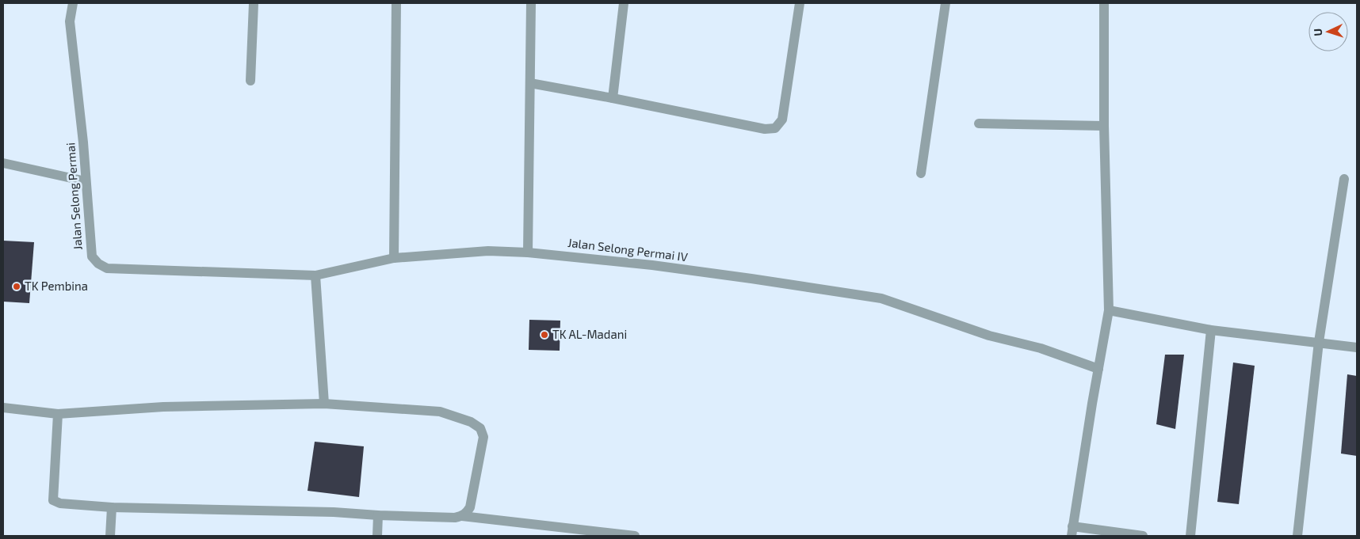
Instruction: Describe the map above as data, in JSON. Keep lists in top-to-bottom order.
{
  "streets": {
    "street": ["Jalan Selong Permai", "Jalan Selong Permai IV"]
  },
  "crossings": [
    ["Jalan Selong Permai", "Jalan Selong Permai IV"]
  ],
  "places": ["TK Pembina", "TK AL-Madani"],
  "north": "left"
}
